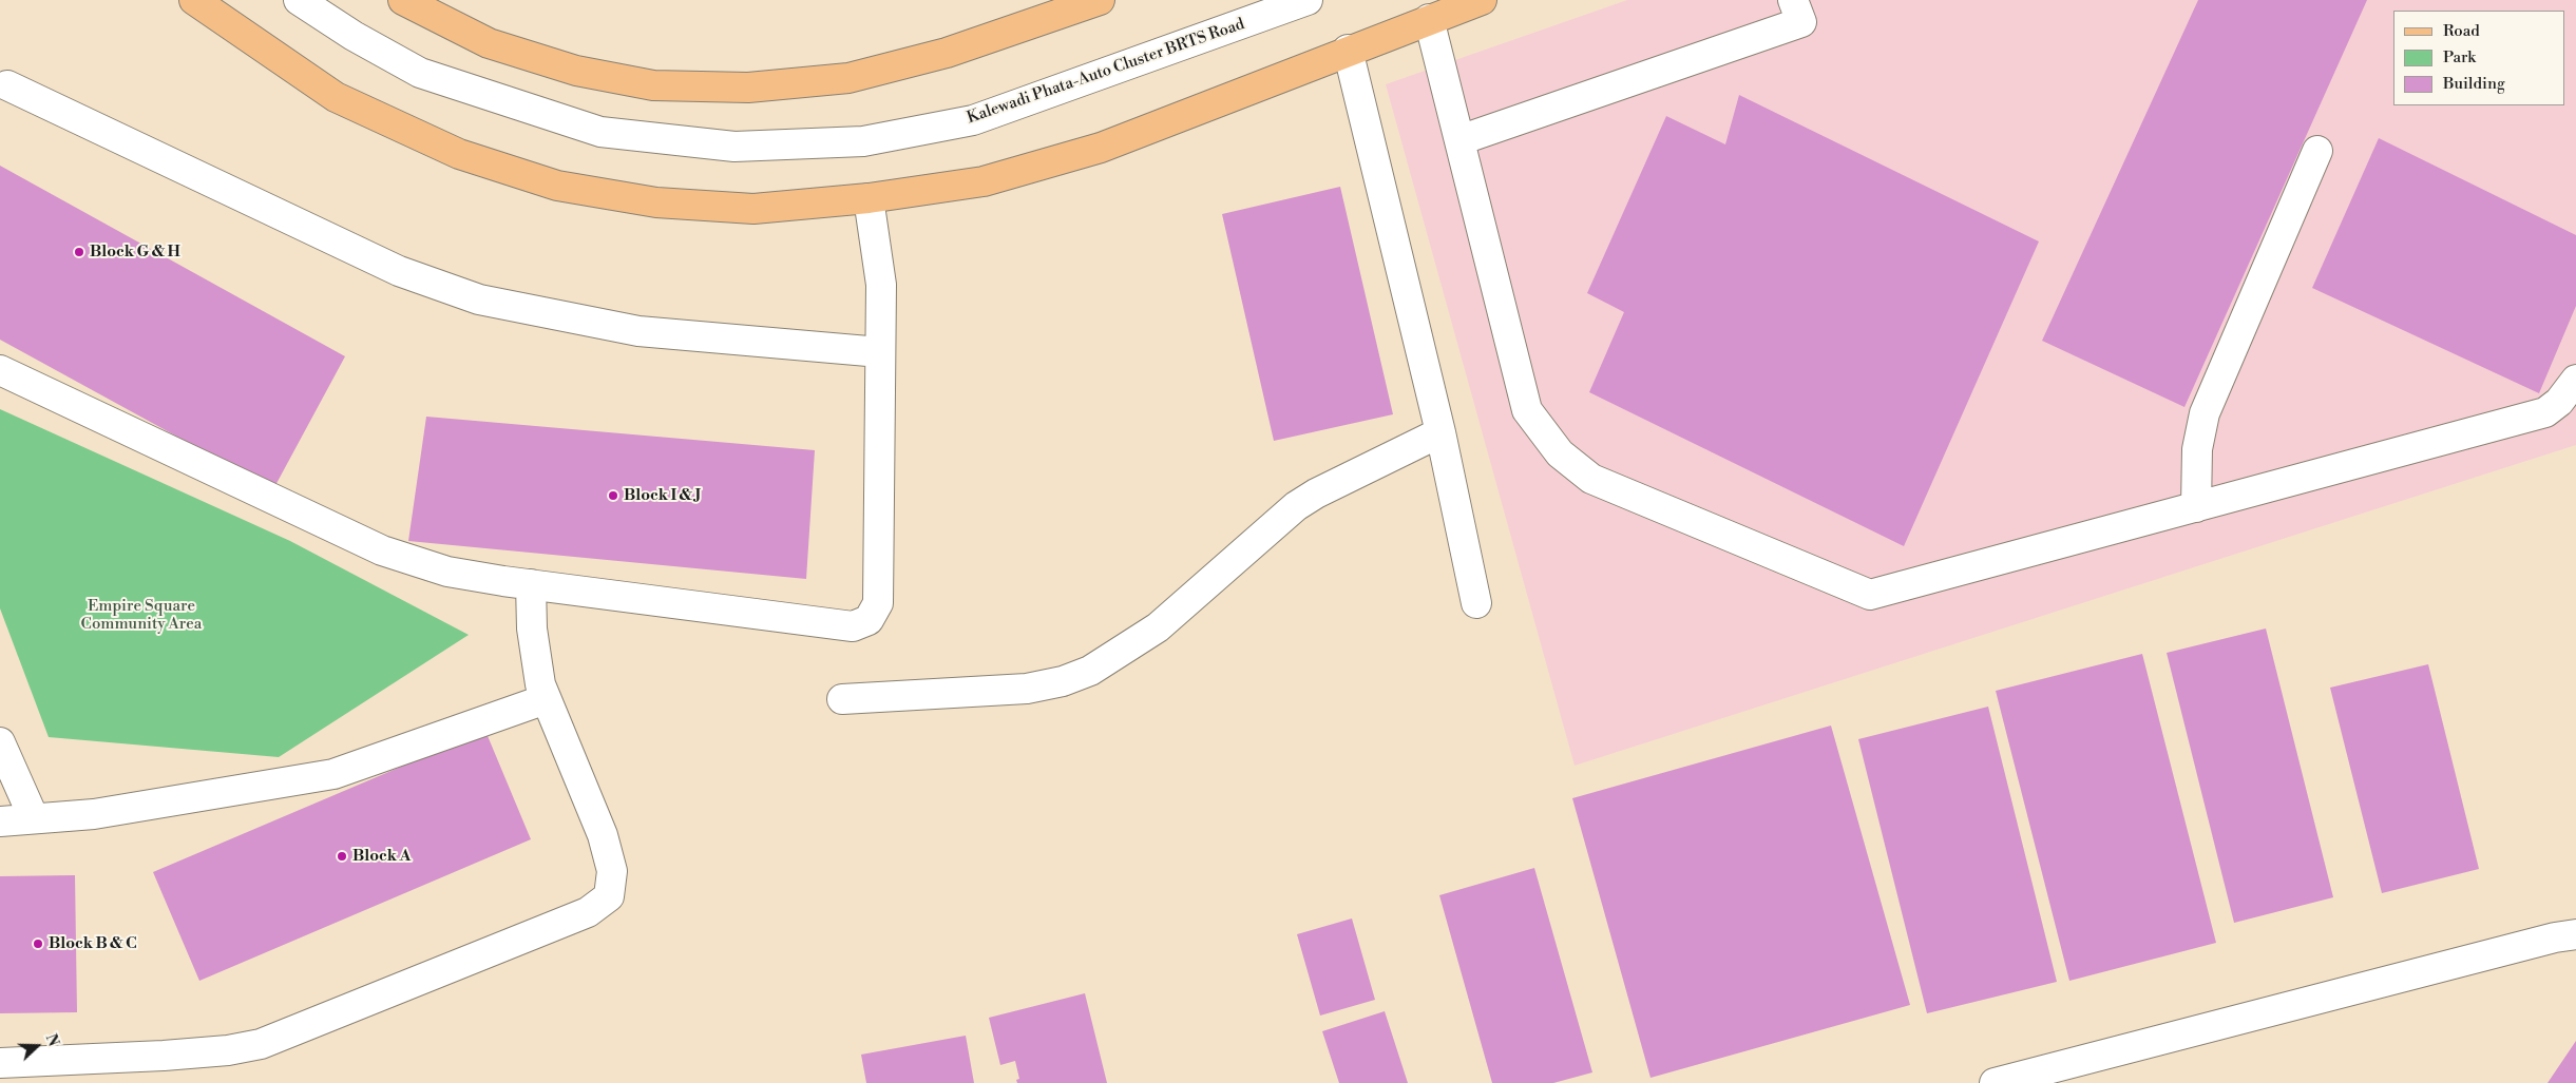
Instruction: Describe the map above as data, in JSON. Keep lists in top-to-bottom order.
{
  "streets": {
    "street": ["Kalewadi Phata-Auto Cluster BRTS Road"]
  },
  "parks": ["Empire Square Community Area"],
  "places": [
    "Block G & H",
    "Block I & J",
    "Block A",
    "Block B & C"
  ],
  "legend": ["Road", "Park", "Building"],
  "north": "right"
}
